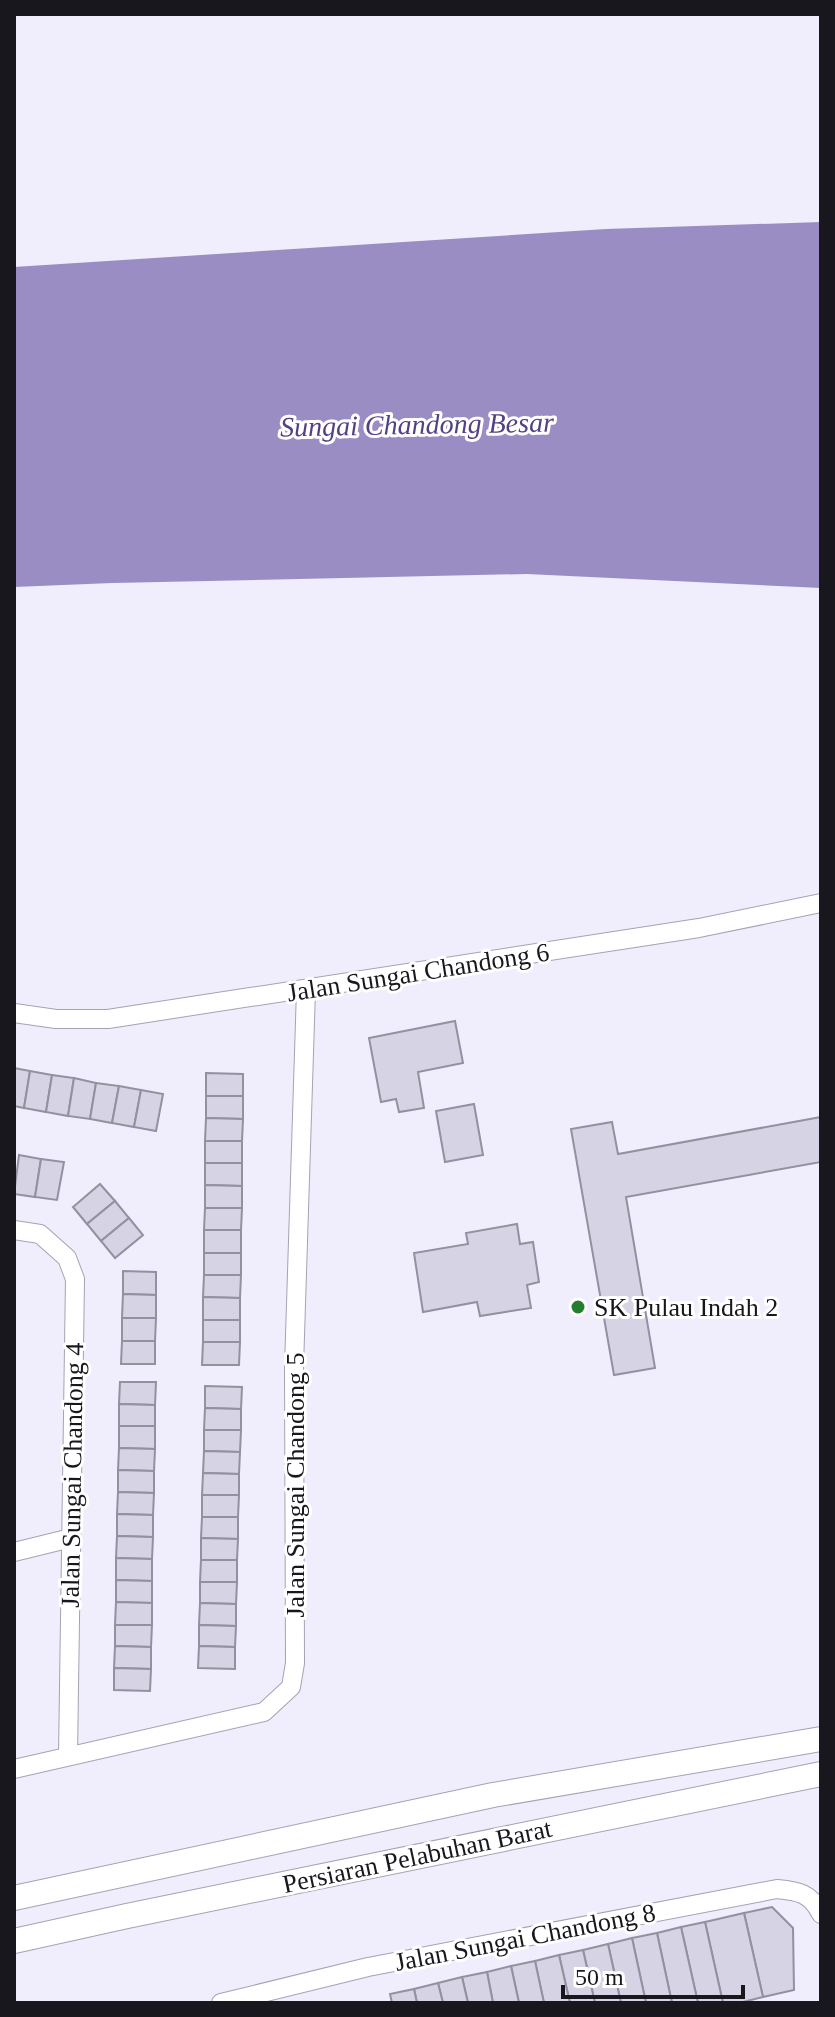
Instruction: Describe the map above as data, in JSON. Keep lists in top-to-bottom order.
{
  "streets": {
    "street": [
      "Jalan Sungai Chandong 6",
      "Jalan Sungai Chandong 4",
      "Jalan Sungai Chandong 5",
      "Persiaran Pelabuhan Barat",
      "Jalan Sungai Chandong 8"
    ]
  },
  "crossings": [
    ["Jalan Sungai Chandong 6", "Jalan Sungai Chandong 5"],
    ["Jalan Sungai Chandong 4", "Jalan Sungai Chandong 5"]
  ],
  "water": ["Sungai Chandong Besar"],
  "places": ["SK Pulau Indah 2"],
  "scale_bar": "50 m"
}
